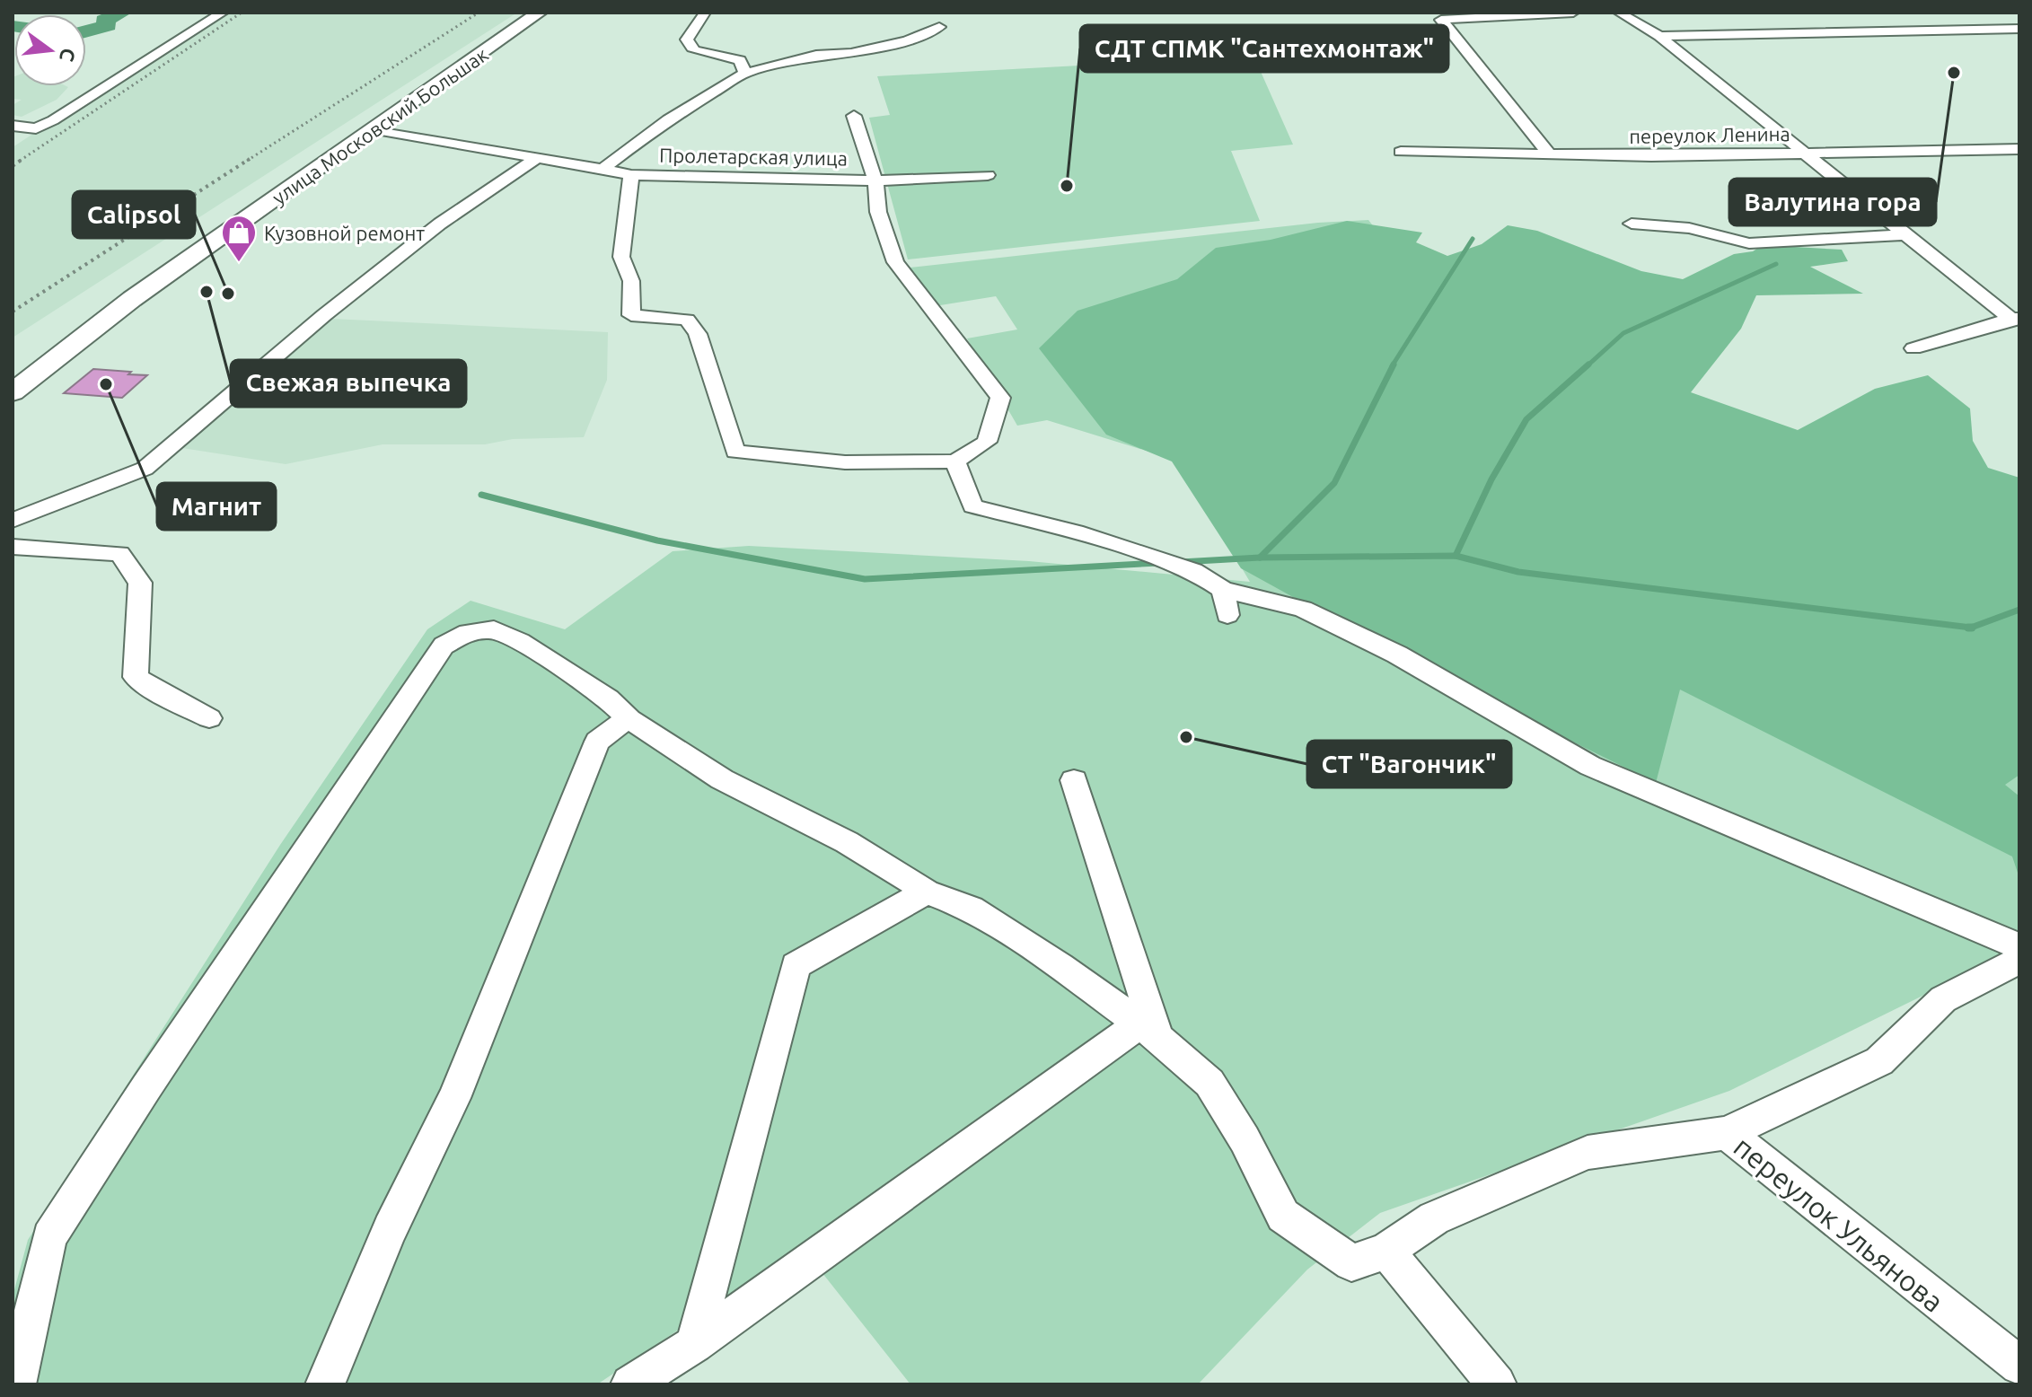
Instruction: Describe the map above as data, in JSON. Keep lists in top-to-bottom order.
{
  "streets": {
    "street": [
      "улица Московский Большак",
      "переулок Ленина",
      "Пролетарская улица",
      "переулок Ульянова"
    ]
  },
  "crossings": [
    ["улица Московский Большак", "Пролетарская улица"]
  ],
  "places": {
    "other": [
      "Валутина гора",
      "СДТ СПМК \"Сантехмонтаж\"",
      "Свежая выпечка",
      "Сalipsol",
      "Магнит",
      "СТ \"Вагончик\""
    ],
    "shop": ["Кузовной ремонт"]
  },
  "north": "right"
}
